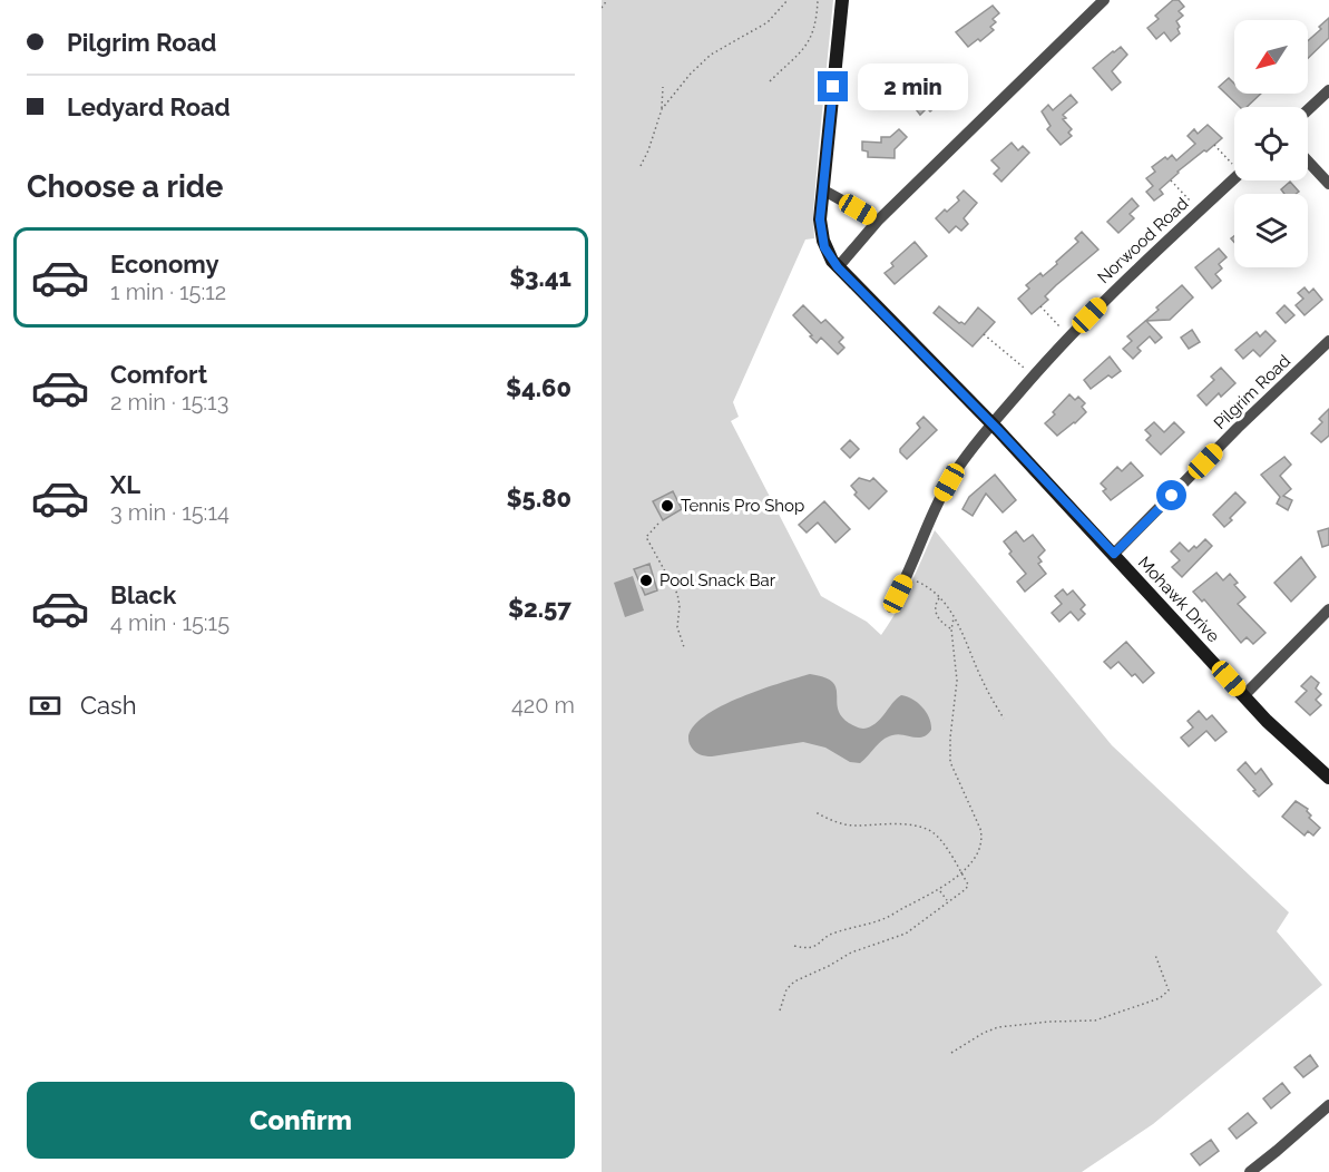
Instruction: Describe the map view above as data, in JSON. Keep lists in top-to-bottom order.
{
  "streets": {
    "street": ["Norwood Road", "Pilgrim Road", "Mohawk Drive"]
  },
  "crossings": [
    ["Norwood Road", "Mohawk Drive"],
    ["Pilgrim Road", "Mohawk Drive"]
  ],
  "places": ["Tennis Pro Shop", "Pool Snack Bar"],
  "north": "bottom left",
  "page": {
    "banner": ["Pilgrim Road", "Ledyard Road"],
    "bubble": "2 min",
    "heading": "Choose a ride",
    "list": [
      {
        "name": "Economy",
        "note": "1 min · 15:12",
        "value": "$3.41"
      },
      {
        "name": "Comfort",
        "note": "2 min · 15:13",
        "value": "$4.60"
      },
      {
        "name": "XL",
        "note": "3 min · 15:14",
        "value": "$5.80"
      },
      {
        "name": "Black",
        "note": "4 min · 15:15",
        "value": "$2.57"
      }
    ],
    "pay": ["Cash", "420 m"],
    "buttons": "Confirm"
  }
}
